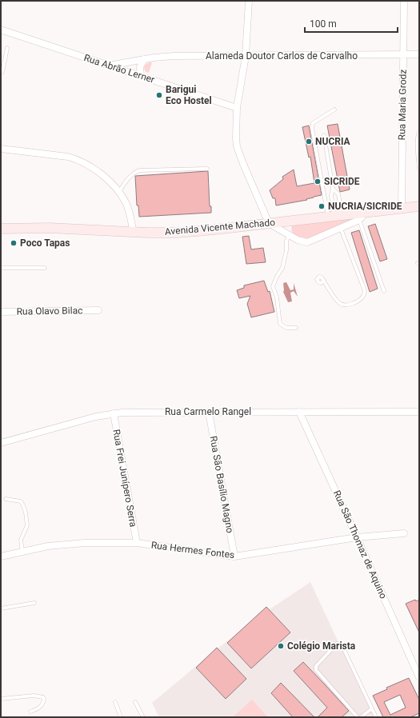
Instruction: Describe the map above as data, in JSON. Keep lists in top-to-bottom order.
{
  "streets": {
    "street": [
      "Alameda Doutor Carlos de Carvalho",
      "Rua Abrão Lerner",
      "Rua Maria Grodz",
      "Avenida Vicente Machado",
      "Rua Olavo Bilac",
      "Rua Carmelo Rangel",
      "Rua Frei Junípero Serra",
      "Rua São Basílio Magno",
      "Rua São Thomaz de Aquino",
      "Rua Hermes Fontes"
    ]
  },
  "crossings": [
    ["Alameda Doutor Carlos de Carvalho", "Rua Abrão Lerner"],
    ["Alameda Doutor Carlos de Carvalho", "Rua Maria Grodz"],
    ["Rua Maria Grodz", "Avenida Vicente Machado"],
    ["Rua Carmelo Rangel", "Rua Frei Junípero Serra"],
    ["Rua Carmelo Rangel", "Rua São Basílio Magno"],
    ["Rua Carmelo Rangel", "Rua São Thomaz de Aquino"],
    ["Rua Frei Junípero Serra", "Rua Hermes Fontes"],
    ["Rua São Basílio Magno", "Rua Hermes Fontes"],
    ["Rua São Thomaz de Aquino", "Rua Hermes Fontes"]
  ],
  "places": [
    "Barigui Eco Hostel",
    "NUCRIA",
    "SICRIDE",
    "NUCRIA/SICRIDE",
    "Poco Tapas",
    "Colégio Marista"
  ],
  "scale_bar": "100 m"
}
